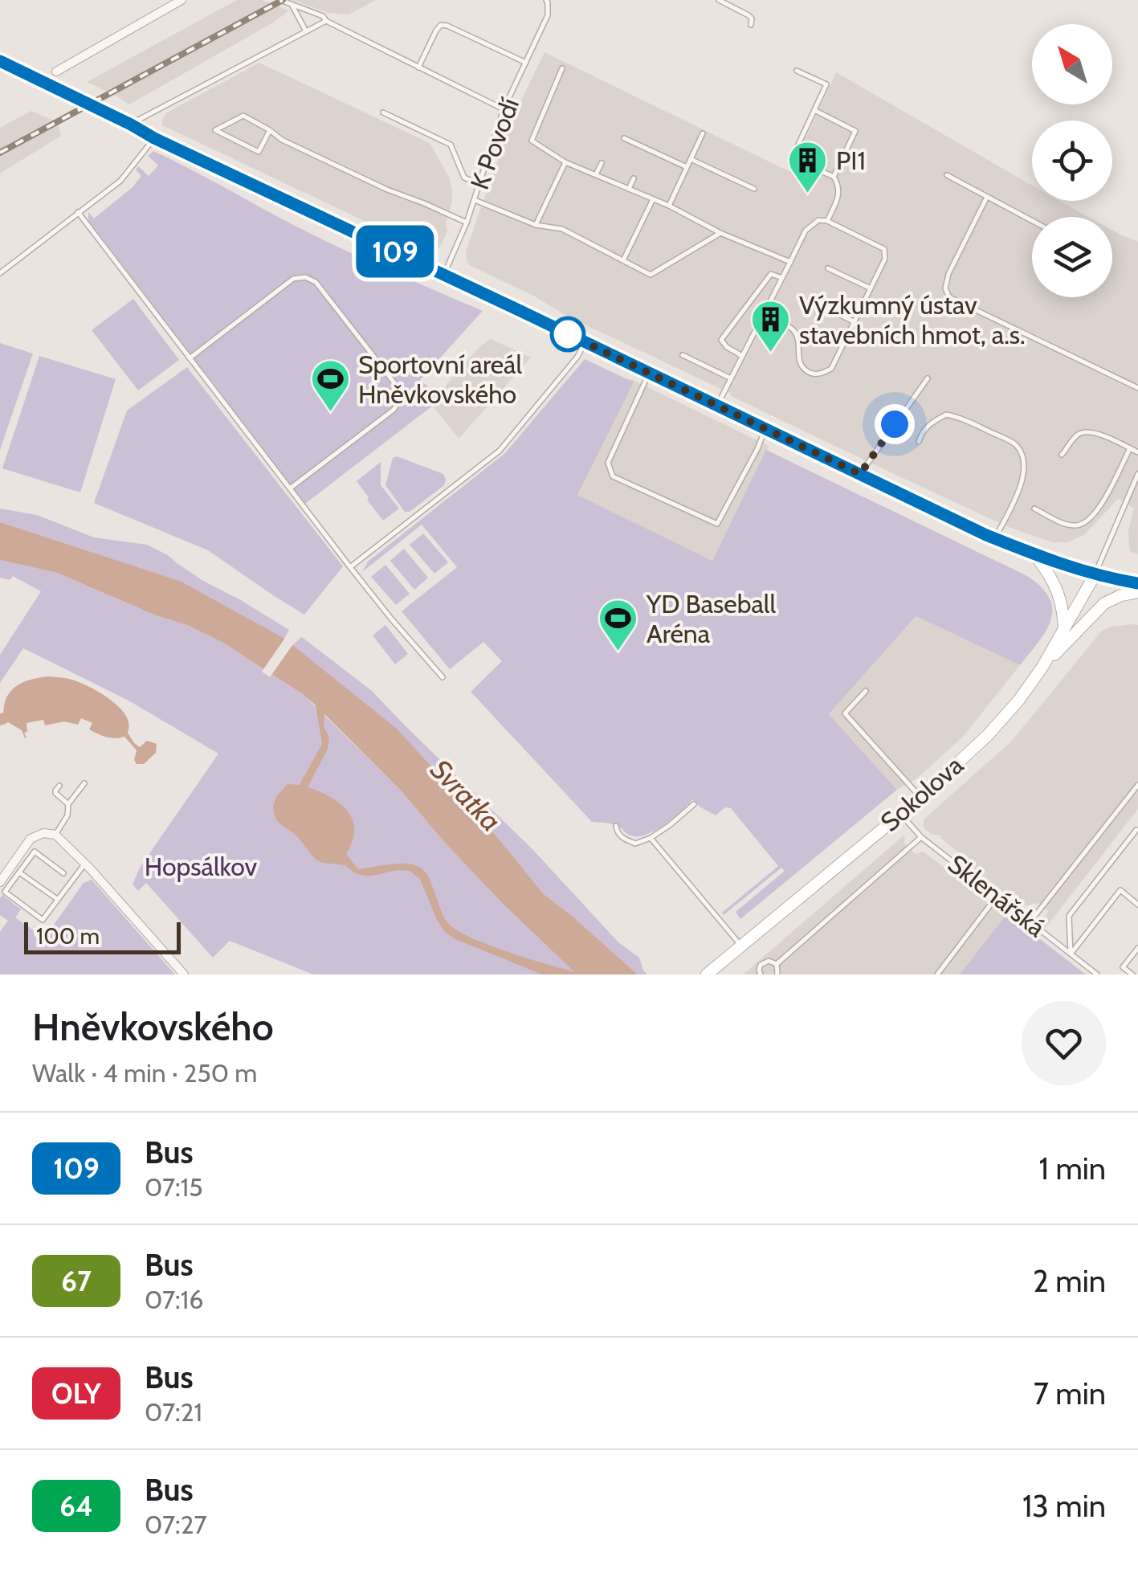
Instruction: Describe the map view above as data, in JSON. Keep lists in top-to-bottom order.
{
  "streets": {
    "street": ["Sokolova"],
    "lane": ["K Povodí", "Sklenářská"]
  },
  "crossings": [
    ["Sokolova", "Sklenářská"]
  ],
  "water": ["Svratka"],
  "parks": ["Hopsálkov"],
  "places": {
    "building": ["PI1", "Výzkumný ústav stavebních hmot, a.s."],
    "sports": ["Sportovní areál Hněvkovského", "YD Baseball Aréna"]
  },
  "lines": ["bus line 109"],
  "scale_bar": "100 m",
  "north": "top left",
  "page": {
    "on_map": "109",
    "scale": "100 m",
    "heading": ["Hněvkovského", "Walk · 4 min · 250 m"],
    "list": [
      {
        "mark": "109",
        "name": "Bus",
        "note": "07:15",
        "value": "1 min"
      },
      {
        "mark": "67",
        "name": "Bus",
        "note": "07:16",
        "value": "2 min"
      },
      {
        "mark": "OLY",
        "name": "Bus",
        "note": "07:21",
        "value": "7 min"
      },
      {
        "mark": "64",
        "name": "Bus",
        "note": "07:27",
        "value": "13 min"
      }
    ]
  }
}
